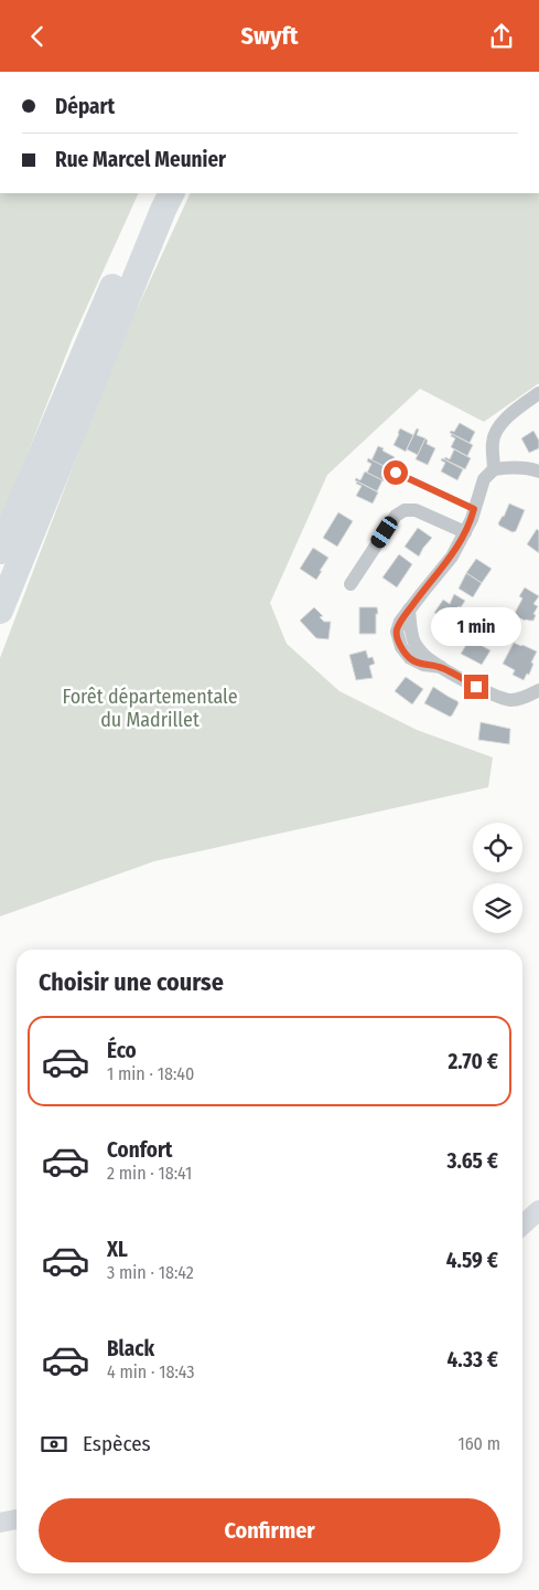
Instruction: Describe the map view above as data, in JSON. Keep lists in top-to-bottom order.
{
  "parks": ["Forêt départementale du Madrillet"],
  "page": {
    "header": "Swyft",
    "banner": ["Départ", "Rue Marcel Meunier"],
    "bubble": "1 min",
    "heading": "Choisir une course",
    "list": [
      {
        "name": "Éco",
        "note": "1 min · 18:40",
        "value": "2.70 €"
      },
      {
        "name": "Confort",
        "note": "2 min · 18:41",
        "value": "3.65 €"
      },
      {
        "name": "XL",
        "note": "3 min · 18:42",
        "value": "4.59 €"
      },
      {
        "name": "Black",
        "note": "4 min · 18:43",
        "value": "4.33 €"
      }
    ],
    "pay": ["Espèces", "160 m"],
    "buttons": "Confirmer"
  }
}
